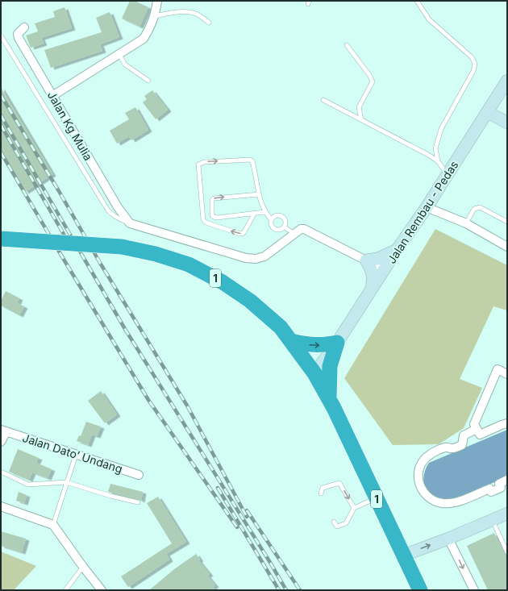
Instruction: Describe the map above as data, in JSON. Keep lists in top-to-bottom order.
{
  "streets": {
    "highway": ["1"],
    "main road": ["Jalan Rembau - Pedas"],
    "street": ["Jalan Kg Mulia", "Jalan Dato’ Undang"]
  },
  "crossings": [
    ["Jalan Rembau - Pedas", "1"]
  ]
}
